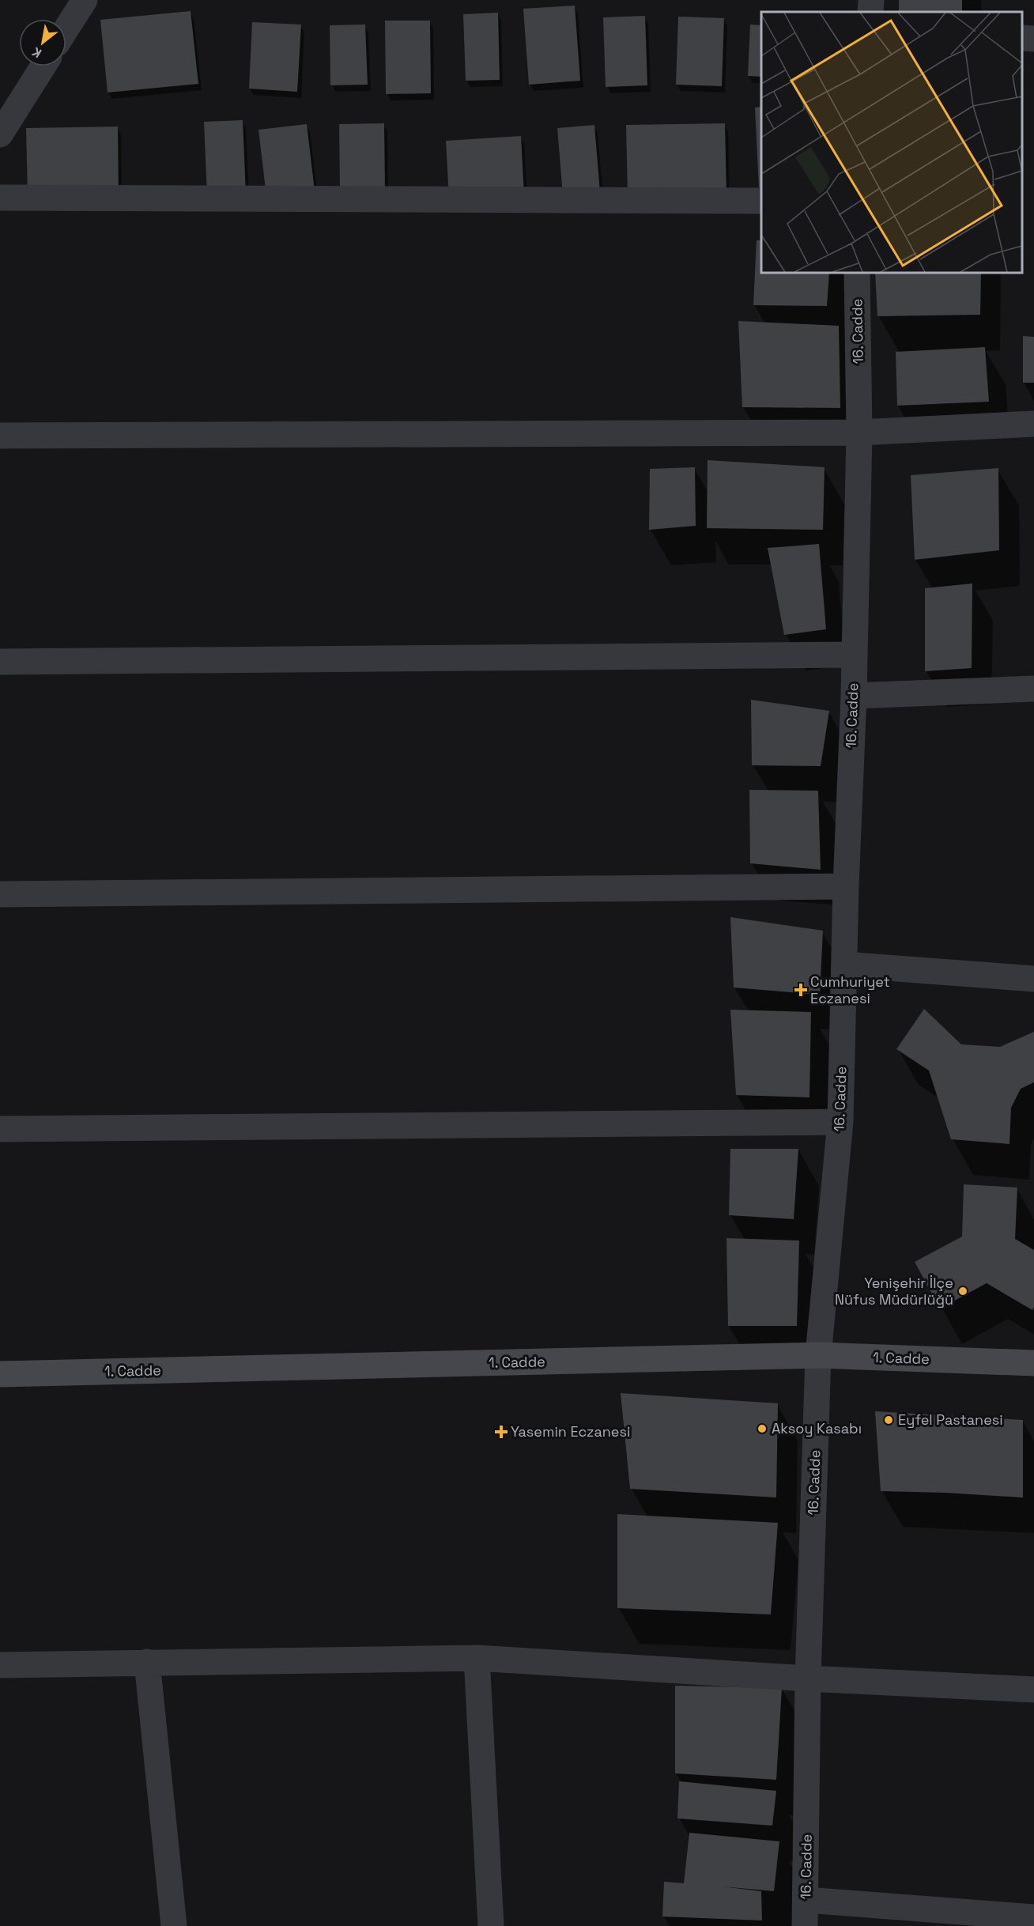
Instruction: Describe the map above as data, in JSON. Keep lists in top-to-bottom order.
{
  "streets": {
    "street": ["16. Cadde", "1. Cadde"]
  },
  "crossings": [
    ["16. Cadde", "1. Cadde"]
  ],
  "places": {
    "health": ["Cumhuriyet Eczanesi", "Yasemin Eczanesi"],
    "other": ["Yenişehir İlçe Nüfus Müdürlüğü", "Eyfel Pastanesi", "Aksoy Kasabı"]
  },
  "north": "bottom left"
}
